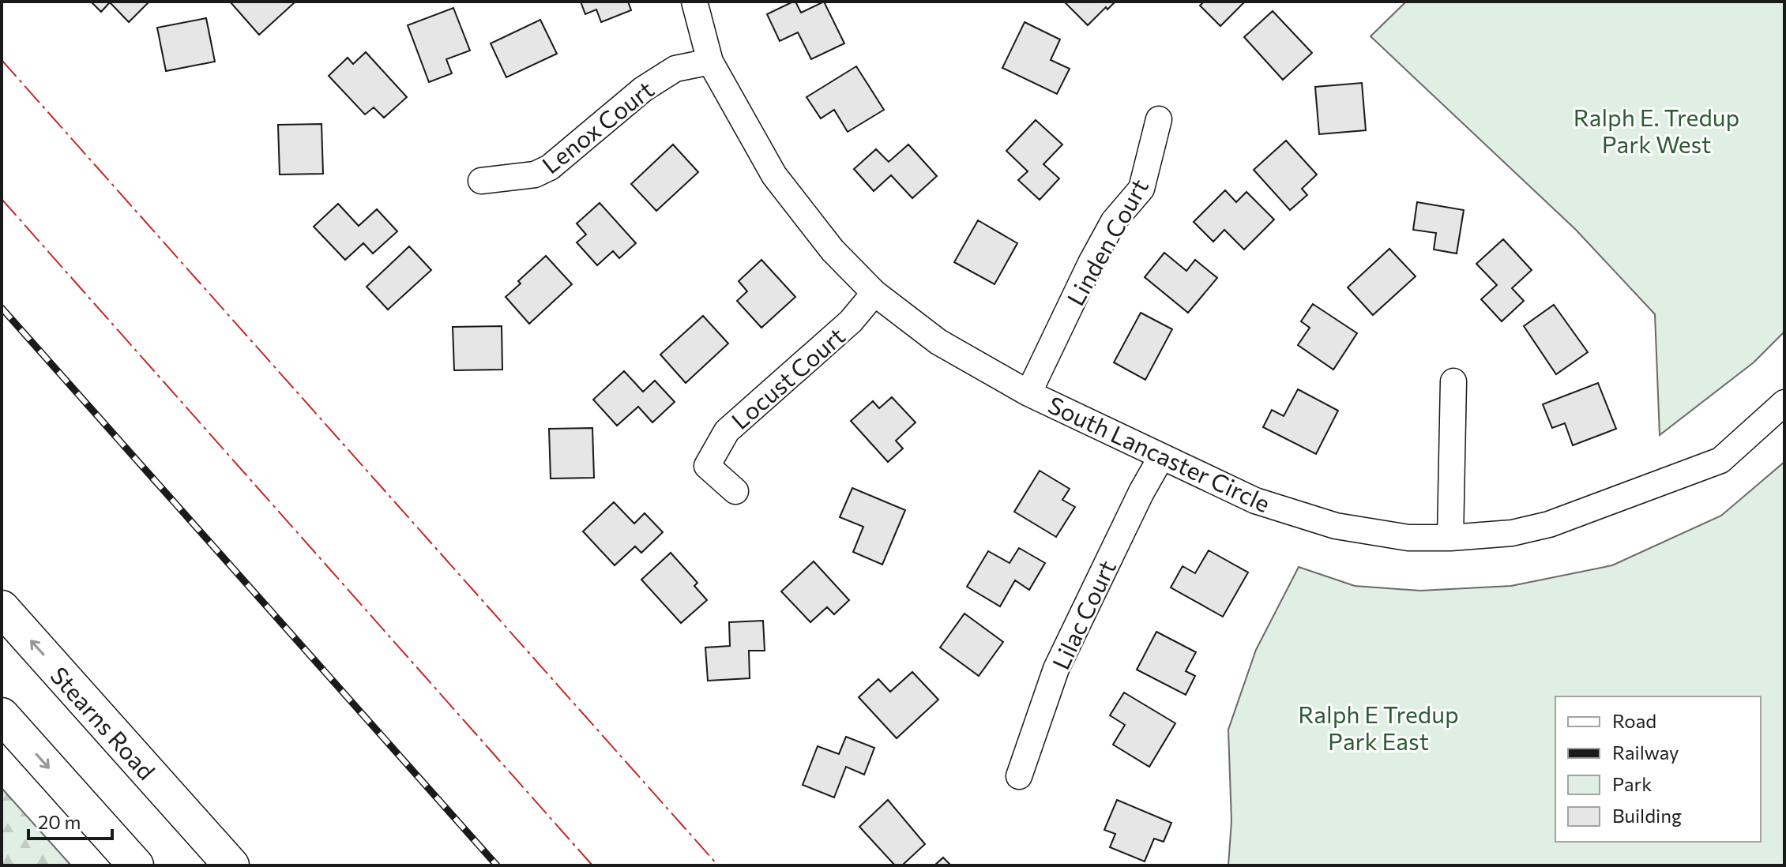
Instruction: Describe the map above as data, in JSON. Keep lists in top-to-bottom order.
{
  "streets": {
    "main road": ["Stearns Road"],
    "street": [
      "Lenox Court",
      "Linden Court",
      "Locust Court",
      "South Lancaster Circle",
      "Lilac Court"
    ]
  },
  "crossings": [
    ["Lenox Court", "South Lancaster Circle"],
    ["Linden Court", "South Lancaster Circle"],
    ["Locust Court", "South Lancaster Circle"],
    ["South Lancaster Circle", "Lilac Court"]
  ],
  "parks": ["Ralph E. Tredup Park West", "Ralph E Tredup Park East"],
  "legend": [
    "Road",
    "Railway",
    "Park",
    "Building"
  ],
  "scale_bar": "20 m"
}
